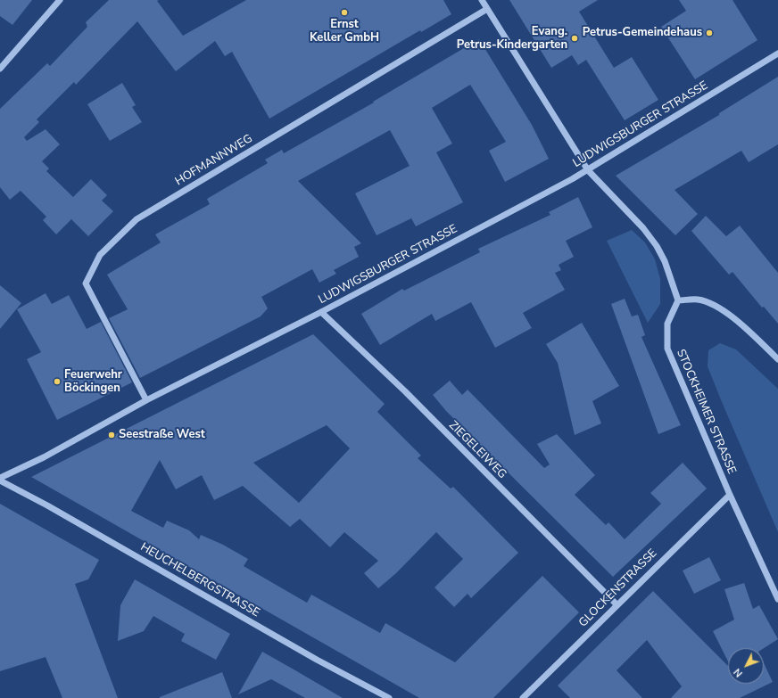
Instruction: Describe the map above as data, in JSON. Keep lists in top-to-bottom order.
{
  "streets": {
    "street": [
      "LUDWIGSBURGER STRASSE",
      "HOFMANNWEG",
      "STOCKHEIMER STRASSE",
      "ZIEGELEIWEG",
      "HEUCHELBERGSTRASSE",
      "GLOCKENSTRASSE"
    ]
  },
  "crossings": [
    ["LUDWIGSBURGER STRASSE", "HOFMANNWEG"],
    ["LUDWIGSBURGER STRASSE", "ZIEGELEIWEG"],
    ["STOCKHEIMER STRASSE", "GLOCKENSTRASSE"],
    ["ZIEGELEIWEG", "GLOCKENSTRASSE"]
  ],
  "places": [
    "Ernst Keller GmbH",
    "Petrus-Gemeindehaus",
    "Evang. Petrus-Kindergarten",
    "Feuerwehr Böckingen",
    "Seestraße West"
  ],
  "north": "bottom left"
}
